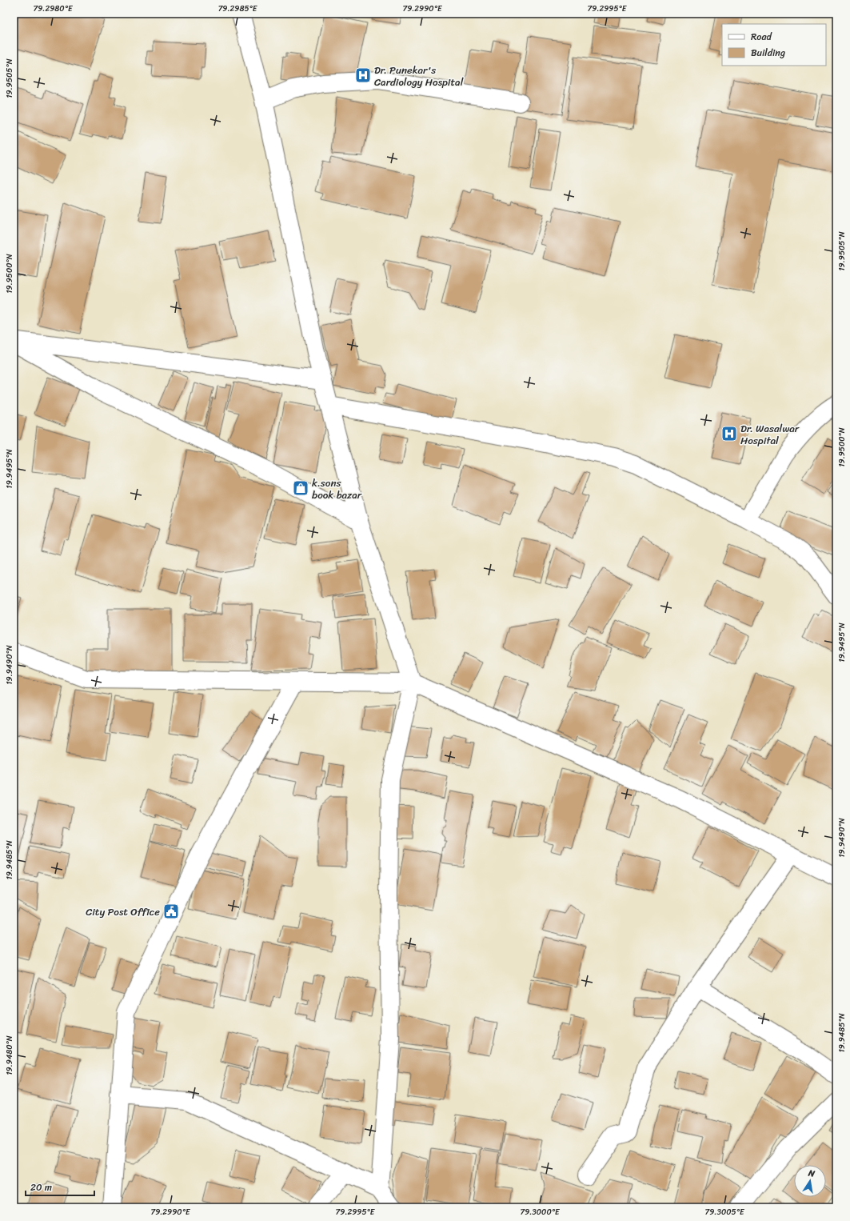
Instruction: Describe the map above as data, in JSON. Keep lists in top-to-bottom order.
{
  "places": {
    "hospital": ["Dr. Punekar's Cardiology Hospital", "Dr. Wasalwar Hospital"],
    "shop": ["k.sons book bazar"],
    "public building": ["City Post Office"]
  },
  "legend": ["Road", "Building"],
  "scale_bar": "20 m",
  "north": "top",
  "coordinates": [
    "79.2980°E",
    "79.2985°E",
    "79.2990°E",
    "79.2995°E",
    "19.9505°N",
    "19.9500°N",
    "19.9495°N",
    "19.9490°N",
    "19.9485°N",
    "19.9480°N",
    "79.3000°E",
    "79.3005°E"
  ]
}
